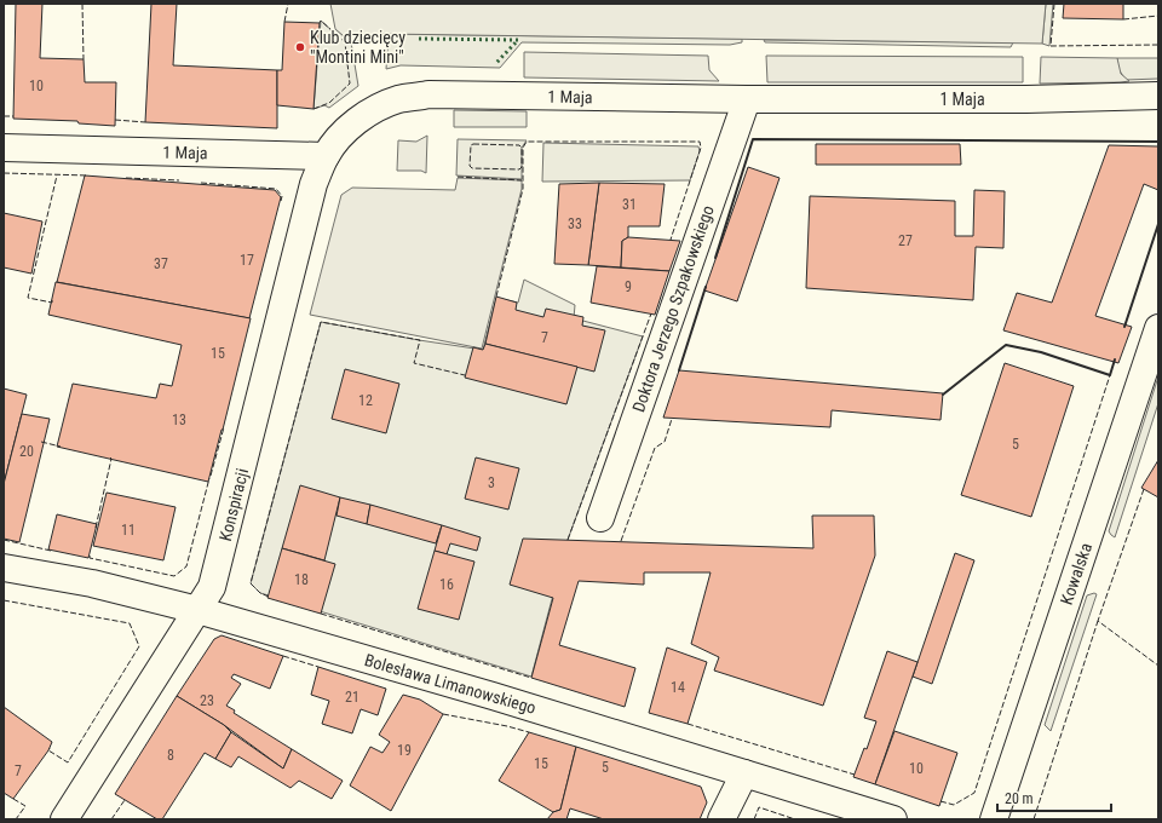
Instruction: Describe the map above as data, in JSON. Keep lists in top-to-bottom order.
{
  "streets": {
    "street": [
      "1 Maja",
      "Doktora Jerzego Szpakowskiego",
      "Konspiracji",
      "Kowalska",
      "Bolesława Limanowskiego"
    ]
  },
  "crossings": [
    ["1 Maja", "Doktora Jerzego Szpakowskiego"],
    ["1 Maja", "Konspiracji"],
    ["Konspiracji", "Bolesława Limanowskiego"]
  ],
  "places": ["Klub dziecięcy \"Montini Mini\""],
  "house_numbers": [
    "10",
    "31",
    "33",
    "27",
    "17",
    "37",
    "9",
    "7",
    "15",
    "12",
    "13",
    "5",
    "20",
    "3",
    "11",
    "18",
    "16",
    "14",
    "21",
    "23",
    "19",
    "8",
    "15",
    "5",
    "10",
    "7"
  ],
  "scale_bar": "20 m"
}
